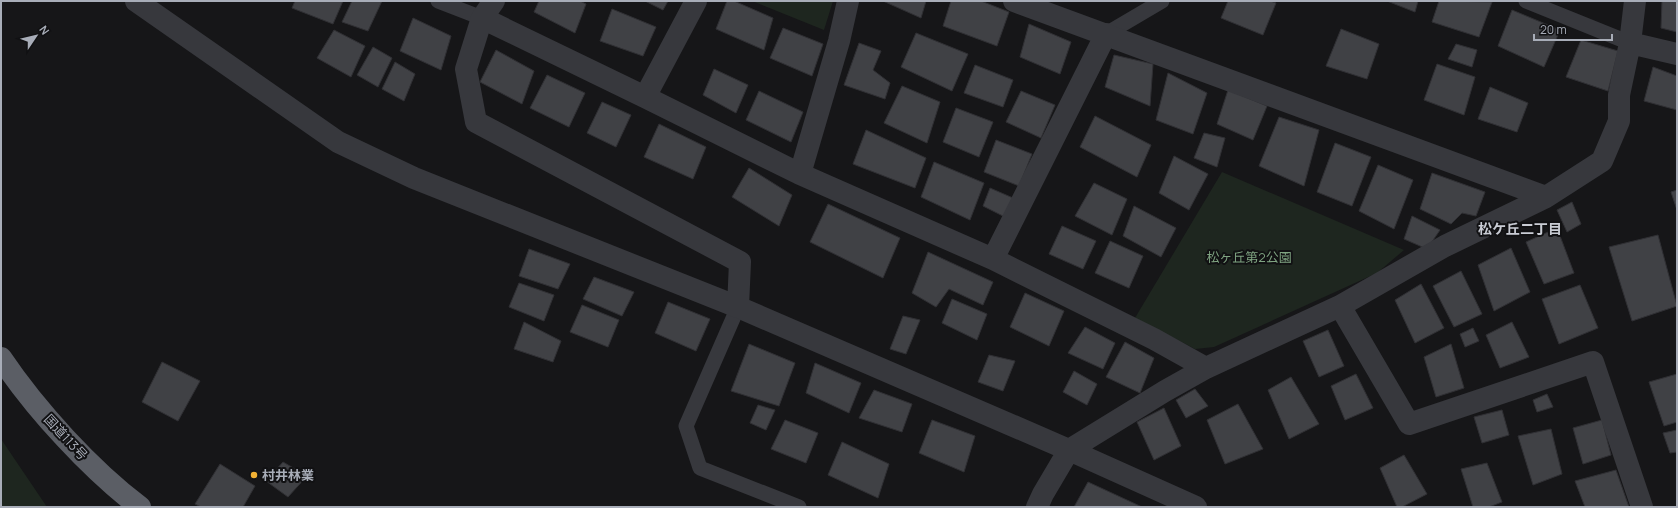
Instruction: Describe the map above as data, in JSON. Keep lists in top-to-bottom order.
{
  "streets": {
    "highway": ["国道113号"]
  },
  "districts": ["松ケ丘二丁目"],
  "parks": ["松ヶ丘第2公園"],
  "places": ["村井林業"],
  "scale_bar": "20 m",
  "north": "top right"
}
